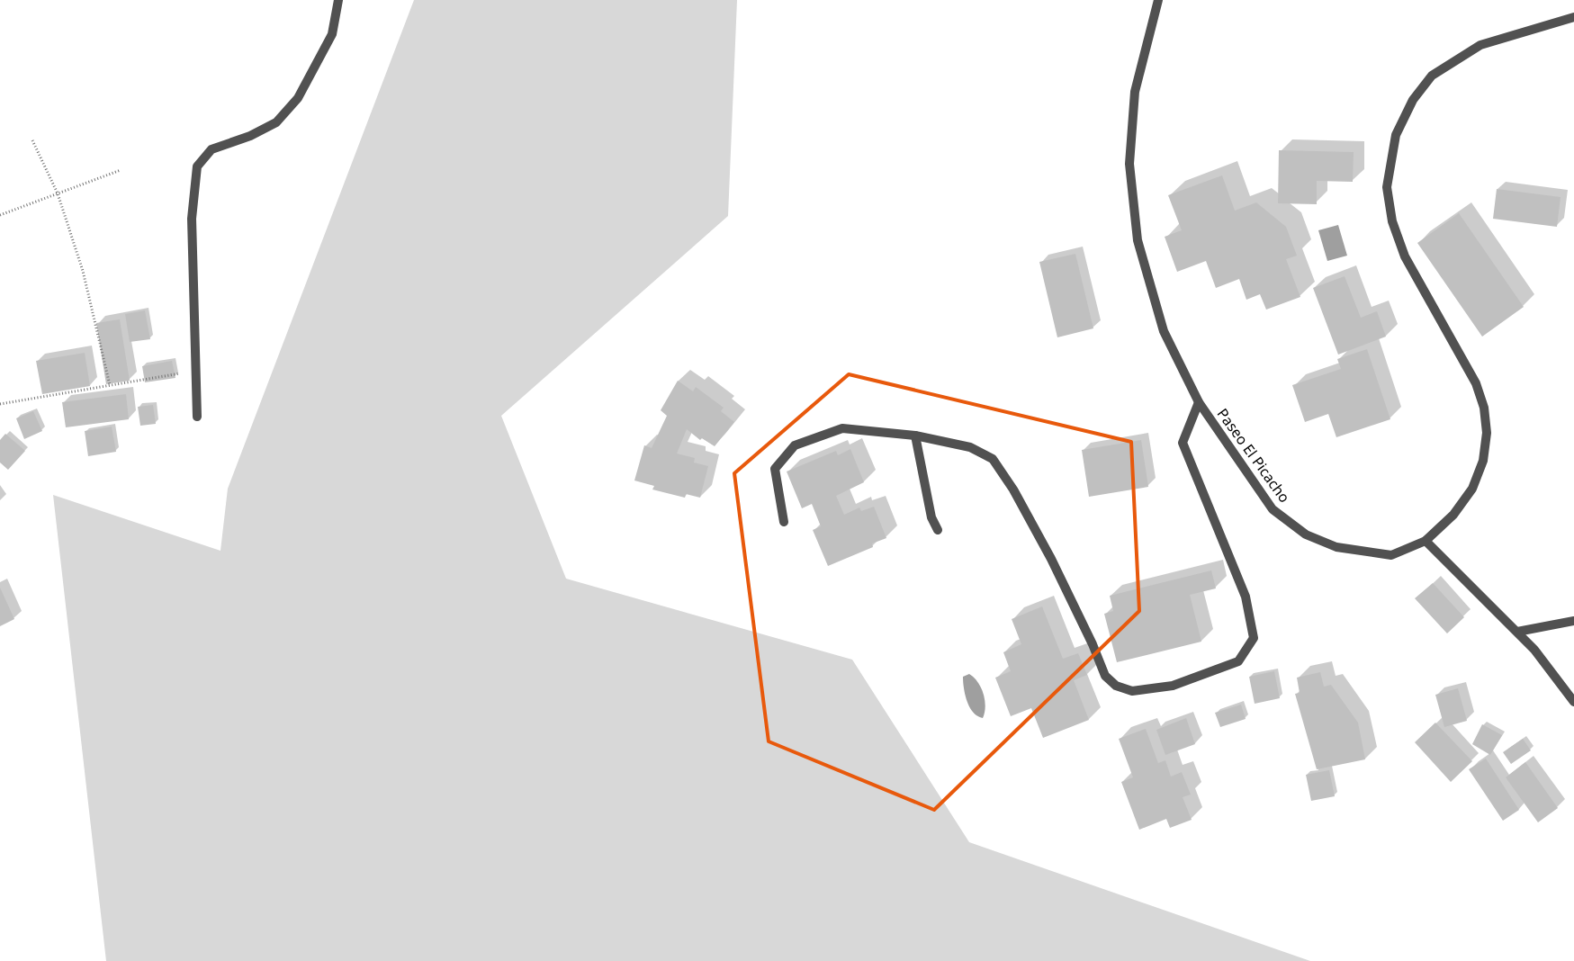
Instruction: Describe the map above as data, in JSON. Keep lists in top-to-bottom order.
{
  "streets": {
    "street": ["Paseo El Picacho"]
  }
}
